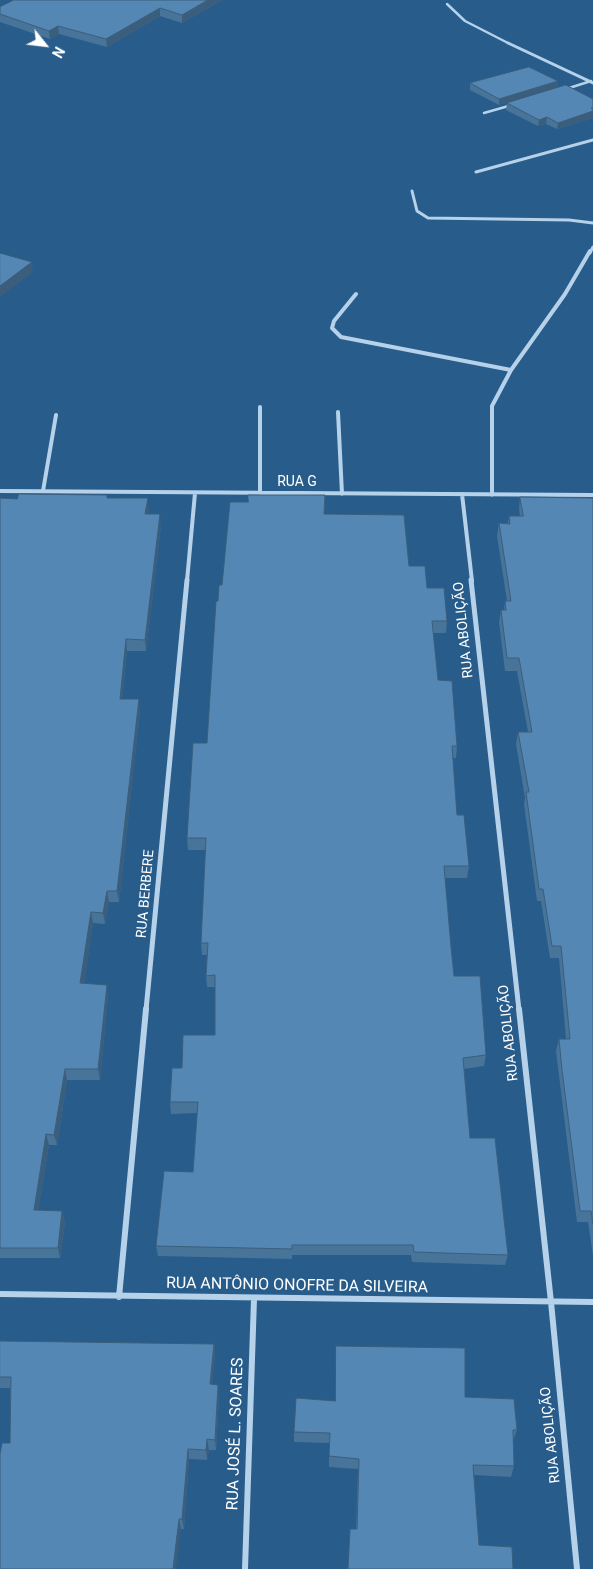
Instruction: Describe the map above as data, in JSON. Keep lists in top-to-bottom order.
{
  "streets": {
    "street": [
      "RUA G",
      "RUA ABOLIÇÃO",
      "RUA BERBERE",
      "RUA ANTÔNIO ONOFRE DA SILVEIRA",
      "RUA JOSÉ L. SOARES"
    ]
  },
  "crossings": [
    ["RUA G", "RUA ABOLIÇÃO"],
    ["RUA G", "RUA BERBERE"],
    ["RUA ABOLIÇÃO", "RUA ANTÔNIO ONOFRE DA SILVEIRA"],
    ["RUA BERBERE", "RUA ANTÔNIO ONOFRE DA SILVEIRA"],
    ["RUA ANTÔNIO ONOFRE DA SILVEIRA", "RUA JOSÉ L. SOARES"]
  ],
  "north": "bottom right"
}
